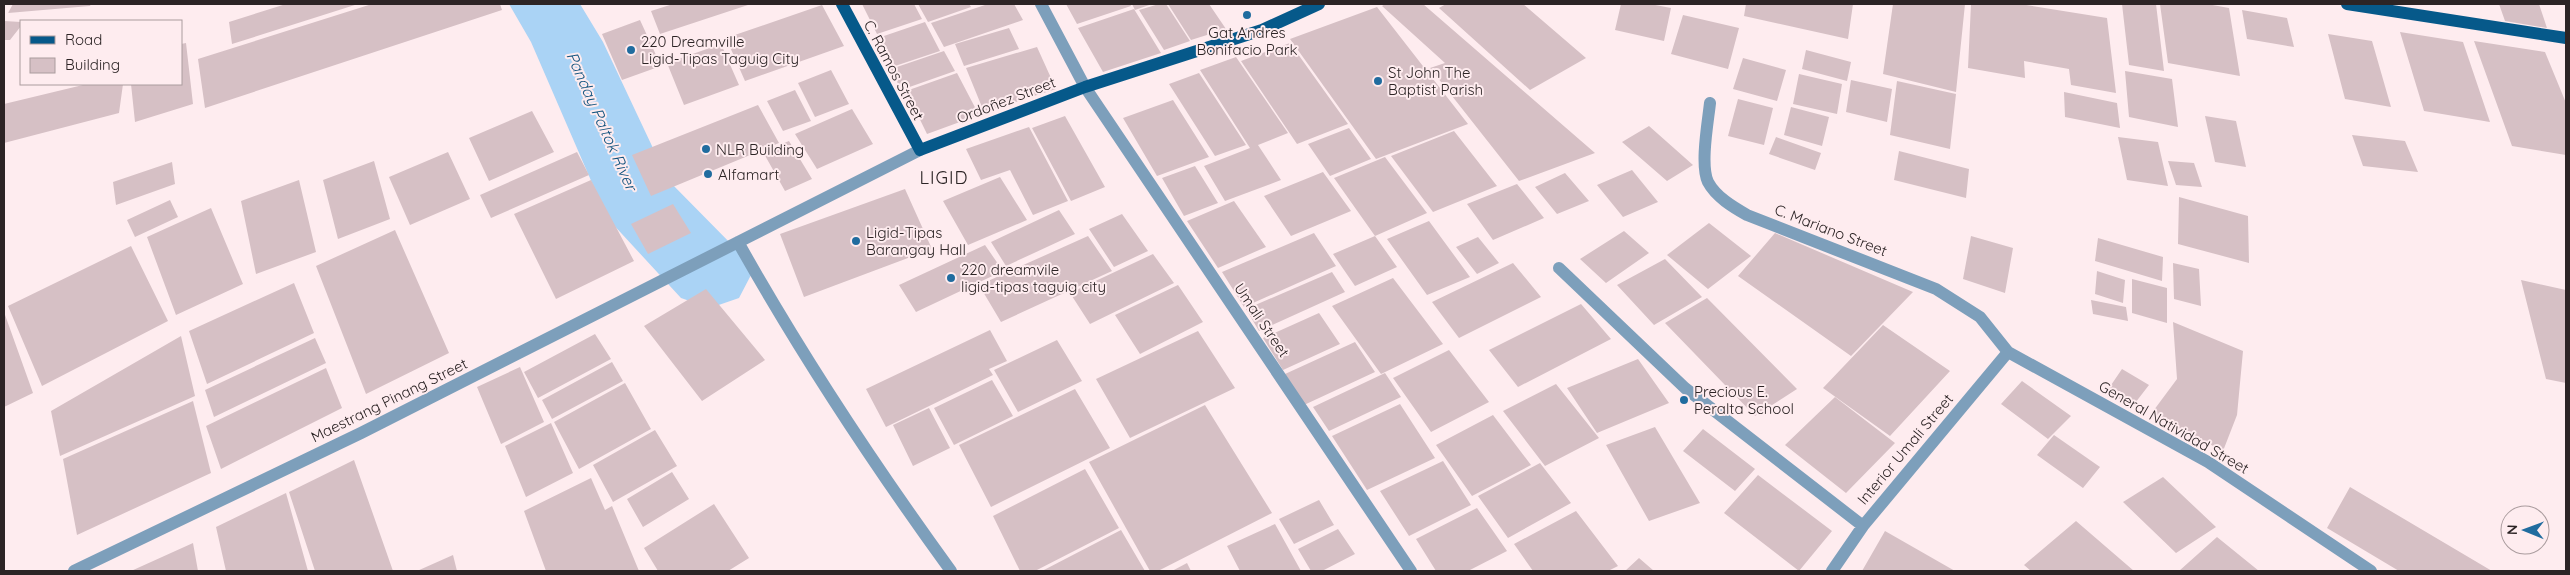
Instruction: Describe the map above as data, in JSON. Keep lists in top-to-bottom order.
{
  "streets": {
    "main road": ["C. Ramos Street", "Ordoñez Street"],
    "street": [
      "C. Mariano Street",
      "Umali Street",
      "Maestrang Pinang Street",
      "General Natividad Street",
      "Interior Umali Street"
    ]
  },
  "crossings": [
    ["C. Ramos Street", "Ordoñez Street"],
    ["Ordoñez Street", "Umali Street"],
    ["Ordoñez Street", "Maestrang Pinang Street"],
    ["C. Mariano Street", "General Natividad Street"],
    ["C. Mariano Street", "Interior Umali Street"],
    ["General Natividad Street", "Interior Umali Street"]
  ],
  "districts": ["LIGID"],
  "water": ["Panday Paltok River"],
  "places": [
    "Gat Andres Bonifacio Park",
    "220 Dreamville Ligid-Tipas Taguig City",
    "St John The Baptist Parish",
    "NLR Building",
    "Alfamart",
    "Ligid-Tipas Barangay Hall",
    "220 dreamvile ligid-tipas taguig city",
    "Precious E. Peralta School"
  ],
  "legend": ["Road", "Building"],
  "north": "left"
}
